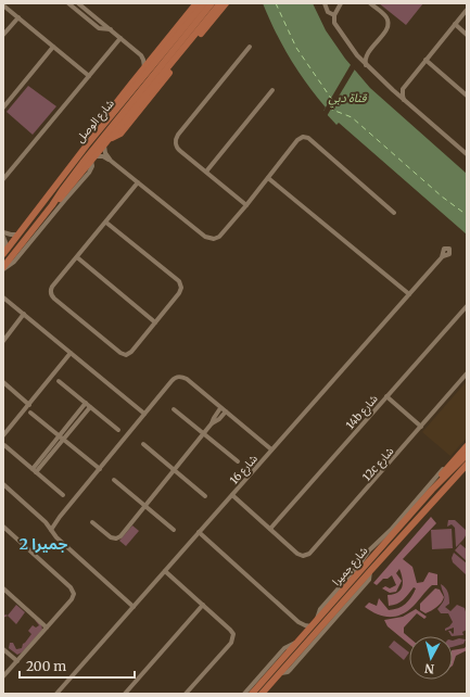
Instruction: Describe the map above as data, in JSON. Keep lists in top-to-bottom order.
{
  "streets": {
    "main road": ["شارع الوصل", "شارع جميرا"],
    "street": ["14b شارع", "12c شارع", "شارع 16"]
  },
  "crossings": [
    ["14b شارع", "12c شارع"]
  ],
  "districts": ["جميرا 2"],
  "water": ["قناة دبي"],
  "scale_bar": "200 m",
  "north": "bottom"
}
